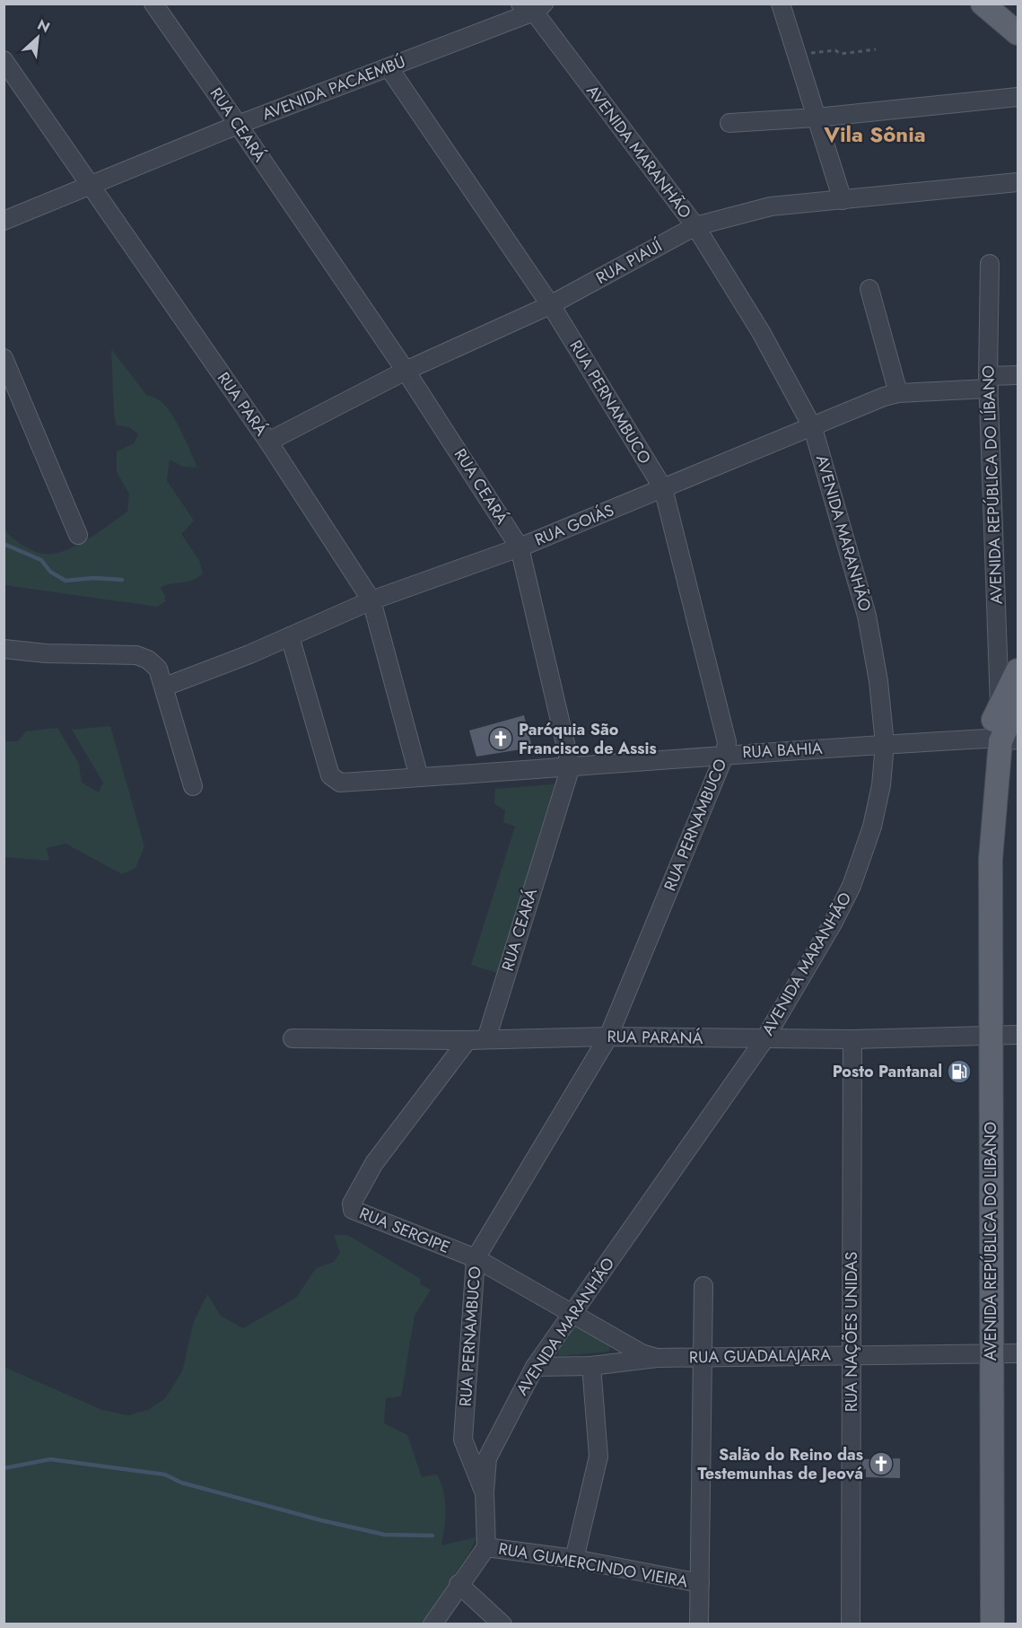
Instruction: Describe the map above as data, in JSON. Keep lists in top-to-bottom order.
{
  "streets": {
    "main road": ["AVENIDA REPÚBLICA DO LIBANO"],
    "street": [
      "AVENIDA PACAEMBÚ",
      "RUA CEARÁ",
      "AVENIDA MARANHÃO",
      "RUA PIAUÍ",
      "RUA PERNAMBUCO",
      "RUA PARÁ",
      "AVENIDA REPÚBLICA DO LÍBANO",
      "RUA GOIÁS",
      "RUA BAHIA",
      "RUA PARANÁ",
      "RUA SERGIPE",
      "RUA NAÇÕES UNIDAS",
      "RUA GUADALAJARA",
      "RUA GUMERCINDO VIEIRA"
    ]
  },
  "crossings": [
    ["AVENIDA PACAEMBÚ", "RUA CEARÁ"],
    ["AVENIDA PACAEMBÚ", "AVENIDA MARANHÃO"],
    ["AVENIDA PACAEMBÚ", "RUA PERNAMBUCO"],
    ["AVENIDA PACAEMBÚ", "RUA PARÁ"],
    ["RUA CEARÁ", "RUA PIAUÍ"],
    ["RUA CEARÁ", "RUA GOIÁS"],
    ["RUA CEARÁ", "RUA BAHIA"],
    ["RUA CEARÁ", "RUA PARANÁ"],
    ["AVENIDA MARANHÃO", "RUA PIAUÍ"],
    ["AVENIDA MARANHÃO", "RUA PERNAMBUCO"],
    ["AVENIDA MARANHÃO", "RUA GOIÁS"],
    ["AVENIDA MARANHÃO", "RUA BAHIA"],
    ["AVENIDA MARANHÃO", "RUA PARANÁ"],
    ["AVENIDA MARANHÃO", "RUA SERGIPE"],
    ["AVENIDA MARANHÃO", "RUA GUADALAJARA"],
    ["AVENIDA MARANHÃO", "RUA GUMERCINDO VIEIRA"],
    ["RUA PIAUÍ", "RUA PERNAMBUCO"],
    ["RUA PIAUÍ", "RUA PARÁ"],
    ["RUA PERNAMBUCO", "RUA GOIÁS"],
    ["RUA PERNAMBUCO", "RUA BAHIA"],
    ["RUA PERNAMBUCO", "RUA PARANÁ"],
    ["RUA PERNAMBUCO", "RUA SERGIPE"],
    ["RUA PARÁ", "RUA GOIÁS"],
    ["RUA PARÁ", "RUA BAHIA"],
    ["AVENIDA REPÚBLICA DO LÍBANO", "RUA GOIÁS"],
    ["AVENIDA REPÚBLICA DO LÍBANO", "AVENIDA REPÚBLICA DO LIBANO"],
    ["RUA GOIÁS", "RUA BAHIA"],
    ["RUA BAHIA", "AVENIDA REPÚBLICA DO LIBANO"],
    ["RUA PARANÁ", "RUA SERGIPE"],
    ["RUA PARANÁ", "AVENIDA REPÚBLICA DO LIBANO"],
    ["RUA PARANÁ", "RUA NAÇÕES UNIDAS"],
    ["RUA SERGIPE", "RUA GUADALAJARA"],
    ["AVENIDA REPÚBLICA DO LIBANO", "RUA GUADALAJARA"],
    ["RUA NAÇÕES UNIDAS", "RUA GUADALAJARA"]
  ],
  "districts": ["Vila Sônia"],
  "places": {
    "church": ["Paróquia São Francisco de Assis", "Salão do Reino das Testemunhas de Jeová"],
    "fuel station": ["Posto Pantanal"]
  },
  "north": "top right"
}
